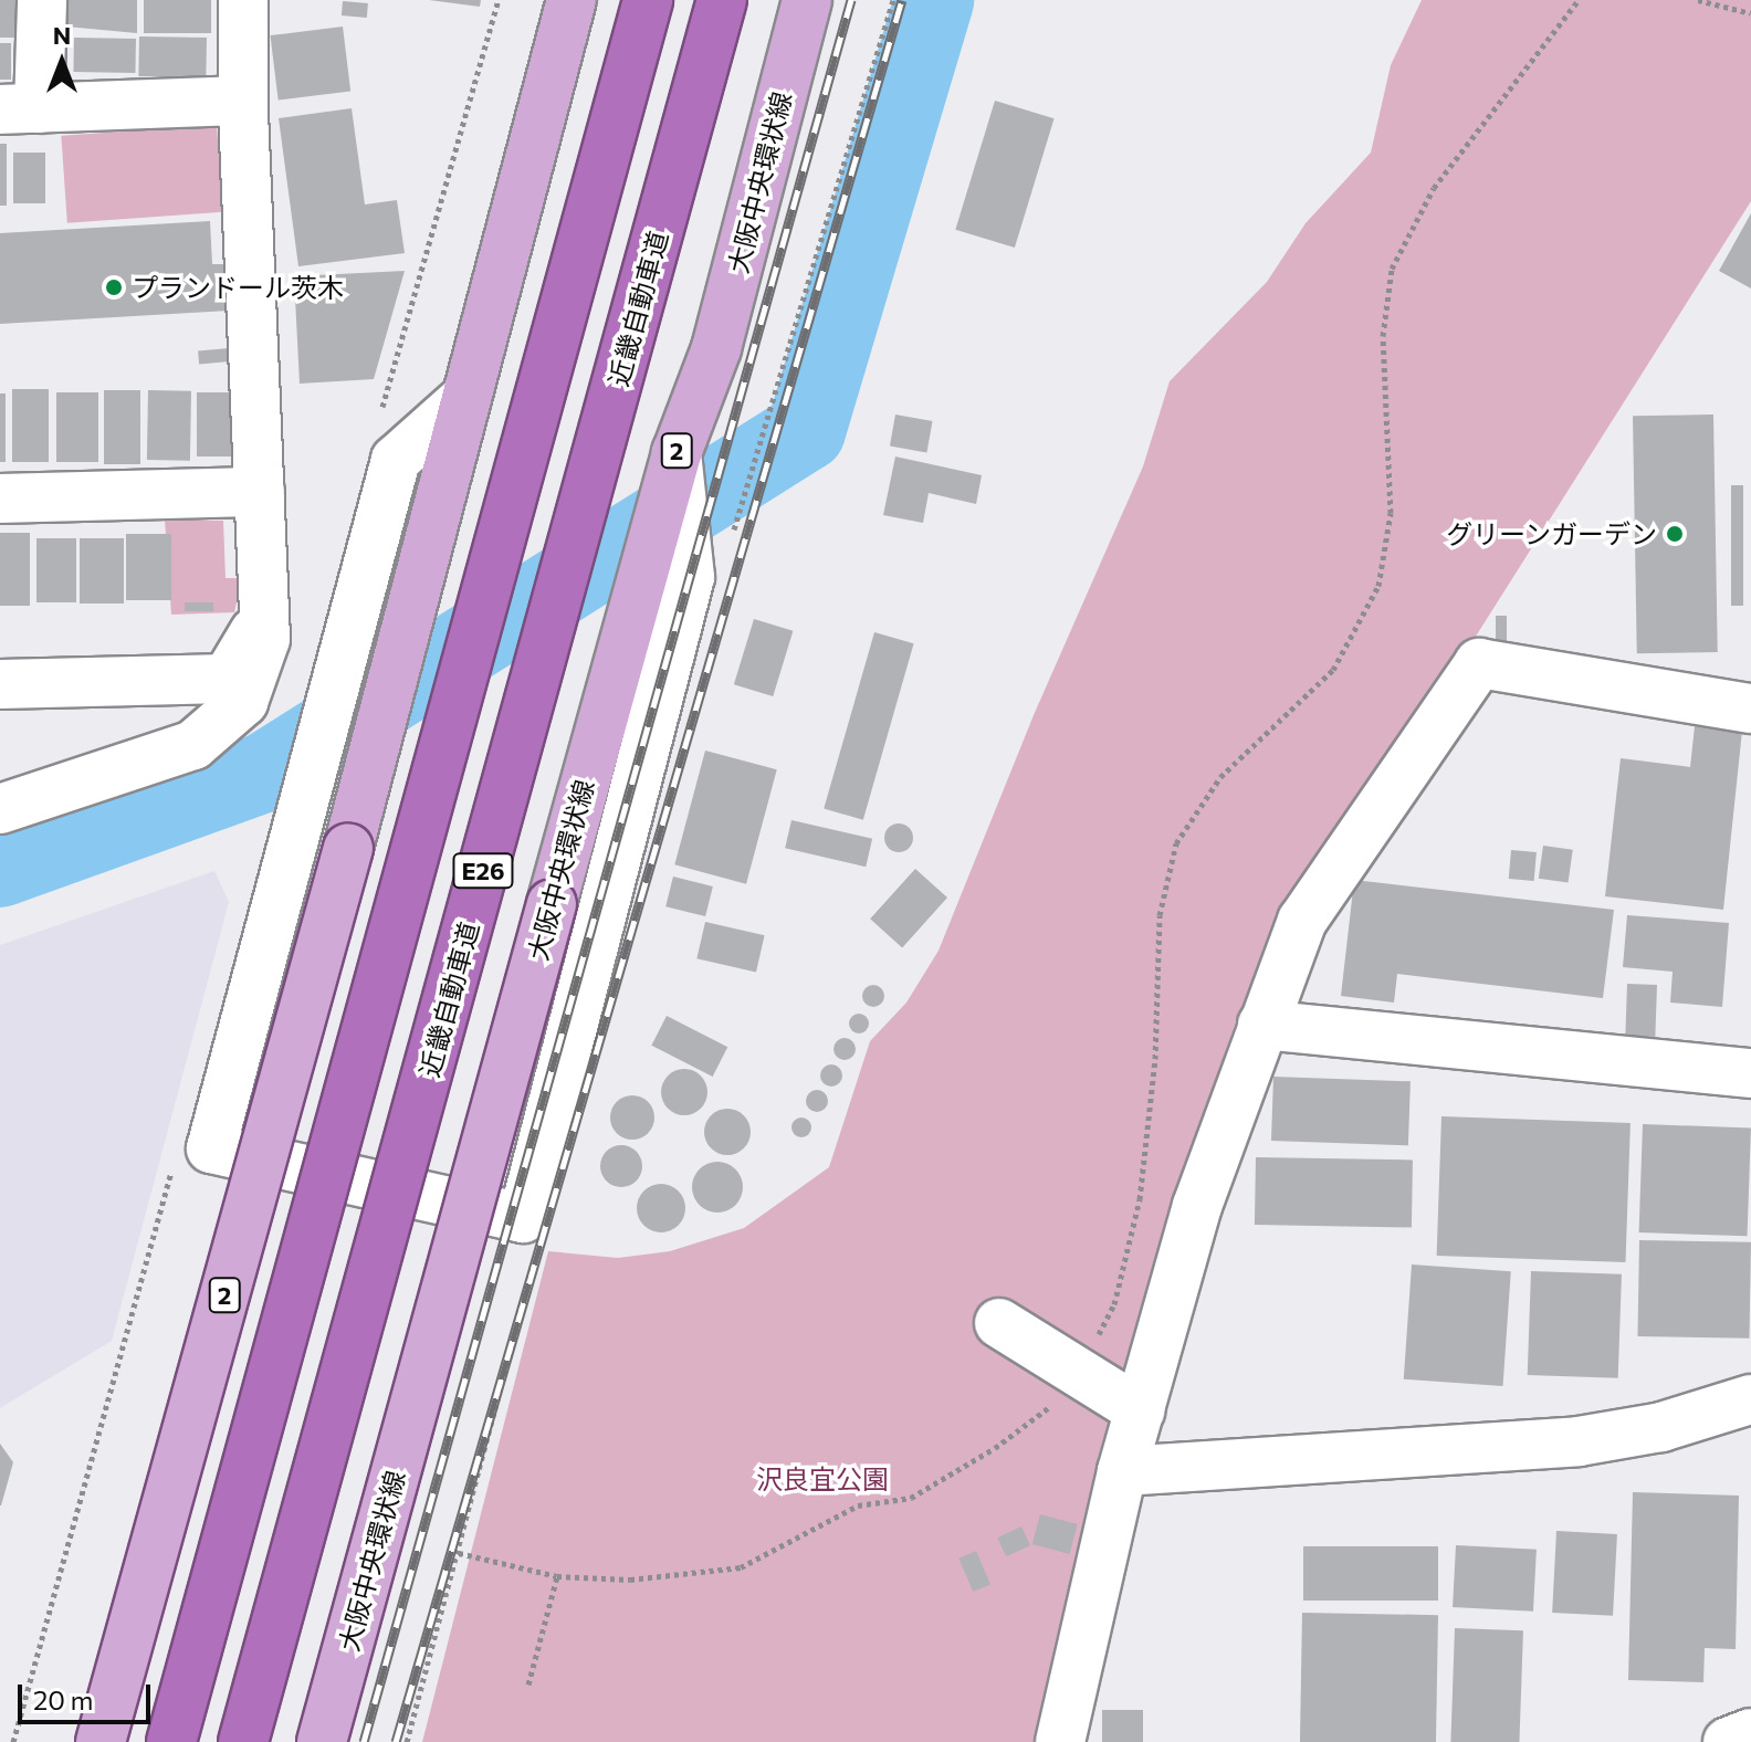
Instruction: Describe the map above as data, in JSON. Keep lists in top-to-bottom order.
{
  "streets": {
    "highway": ["近畿自動車道", "E26"],
    "main road": ["大阪中央環状線", "2"]
  },
  "parks": ["沢良宜公園"],
  "places": ["プランドール茨木", "グリーンガーデン"],
  "scale_bar": "20 m",
  "north": "top"
}
